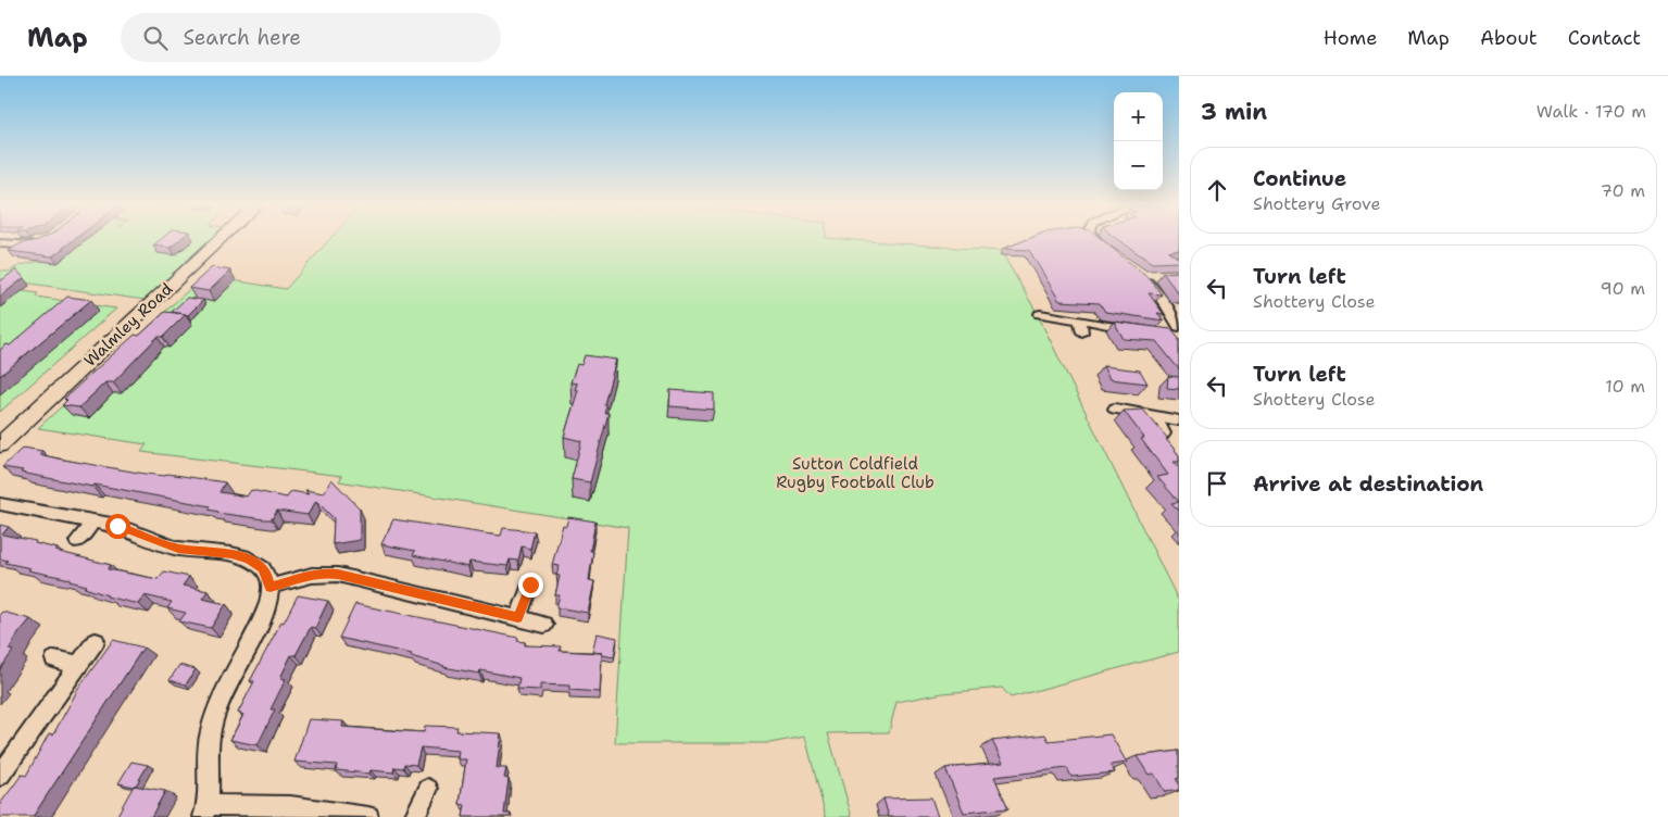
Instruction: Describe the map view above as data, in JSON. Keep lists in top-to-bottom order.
{
  "streets": {
    "main road": ["Walmley Road"]
  },
  "parks": ["Sutton Coldfield Rugby Football Club"],
  "page": {
    "header": "Map",
    "search": "Search here",
    "nav": [
      "Home",
      "Map",
      "About",
      "Contact"
    ],
    "heading": ["3 min", "Walk · 170 m"],
    "map_buttons": ["+", "−"],
    "list": [
      ["Continue", "Shottery Grove", "70 m"],
      ["Turn left", "Shottery Close", "90 m"],
      ["Turn left", "Shottery Close", "10 m"],
      "Arrive at destination"
    ]
  }
}
